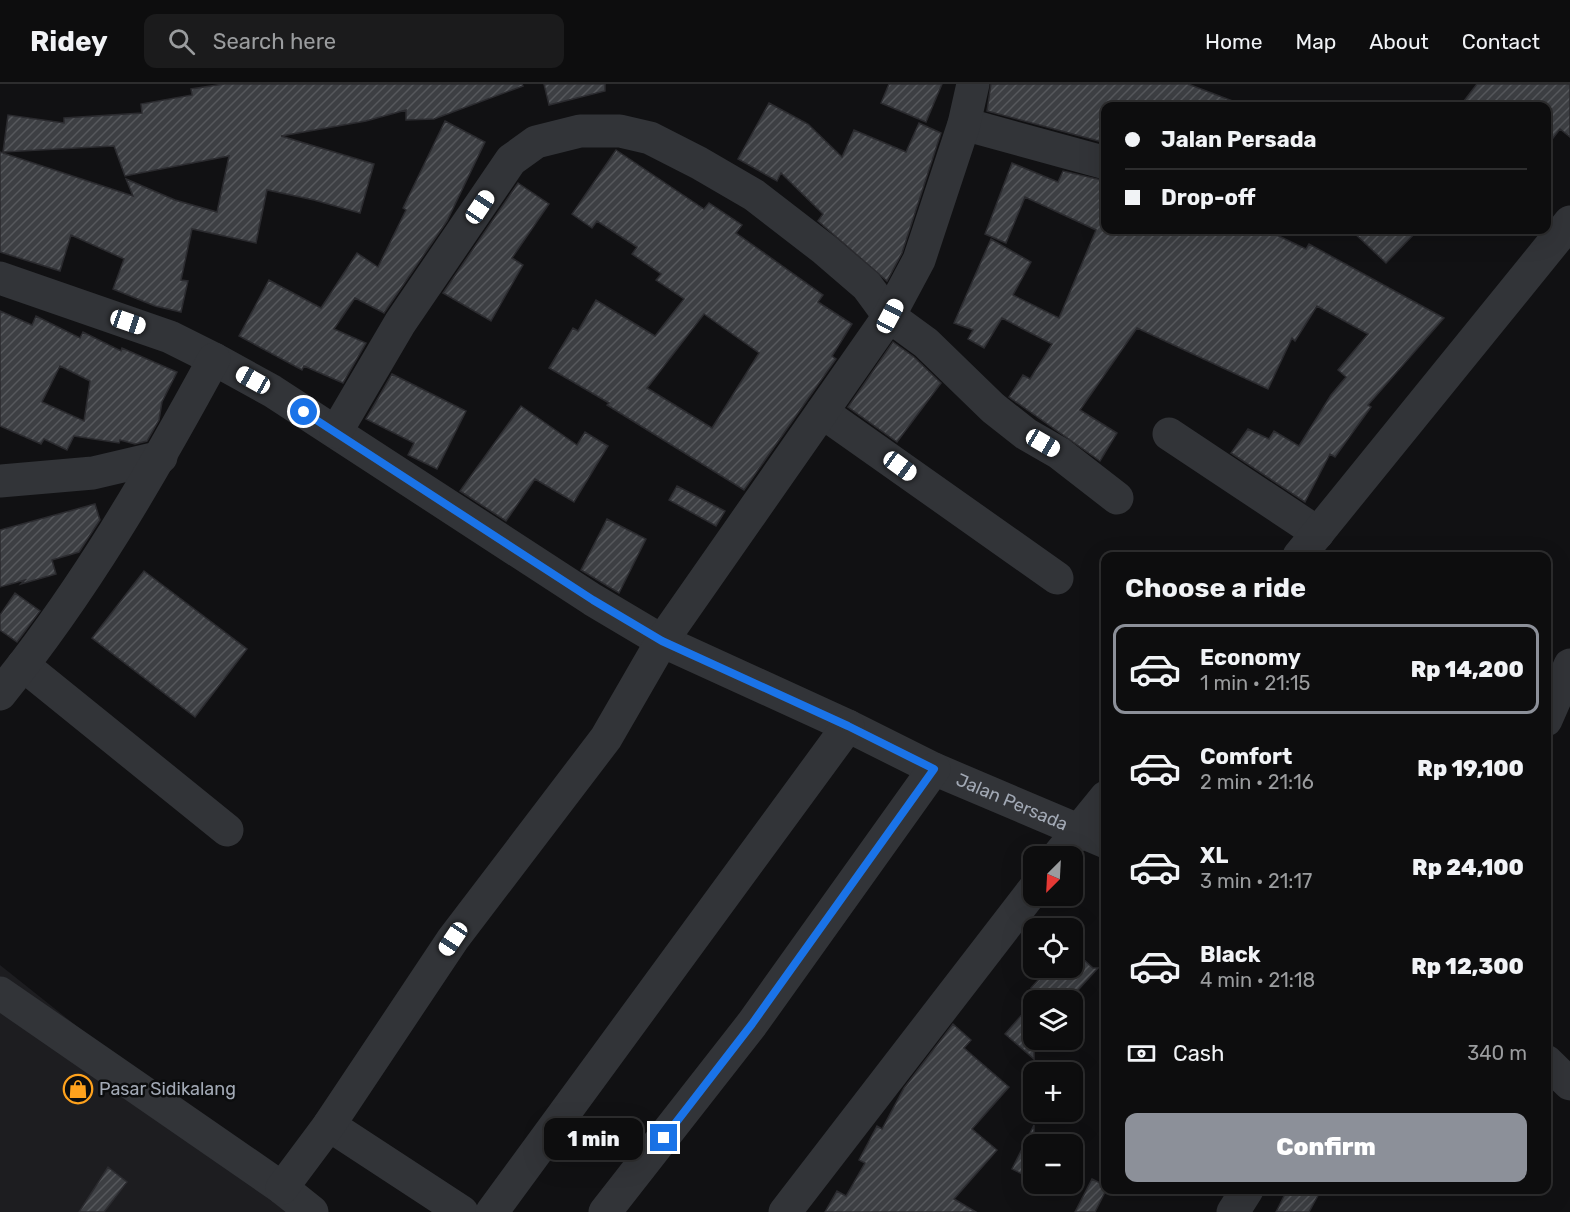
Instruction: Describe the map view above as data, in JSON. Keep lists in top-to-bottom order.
{
  "streets": {
    "street": ["Jalan Persada"]
  },
  "places": {
    "shop": ["Pasar Sidikalang"]
  },
  "north": "bottom left",
  "page": {
    "header": "Ridey",
    "search": "Search here",
    "nav": [
      "Home",
      "Map",
      "About",
      "Contact"
    ],
    "banner": ["Jalan Persada", "Drop-off"],
    "heading": "Choose a ride",
    "list": [
      {
        "name": "Economy",
        "note": "1 min · 21:15",
        "value": "Rp 14,200"
      },
      {
        "name": "Comfort",
        "note": "2 min · 21:16",
        "value": "Rp 19,100"
      },
      {
        "name": "XL",
        "note": "3 min · 21:17",
        "value": "Rp 24,100"
      },
      {
        "name": "Black",
        "note": "4 min · 21:18",
        "value": "Rp 12,300"
      }
    ],
    "map_buttons": ["+", "−"],
    "pay": ["Cash", "340 m"],
    "buttons": "Confirm",
    "bubble": "1 min"
  }
}
